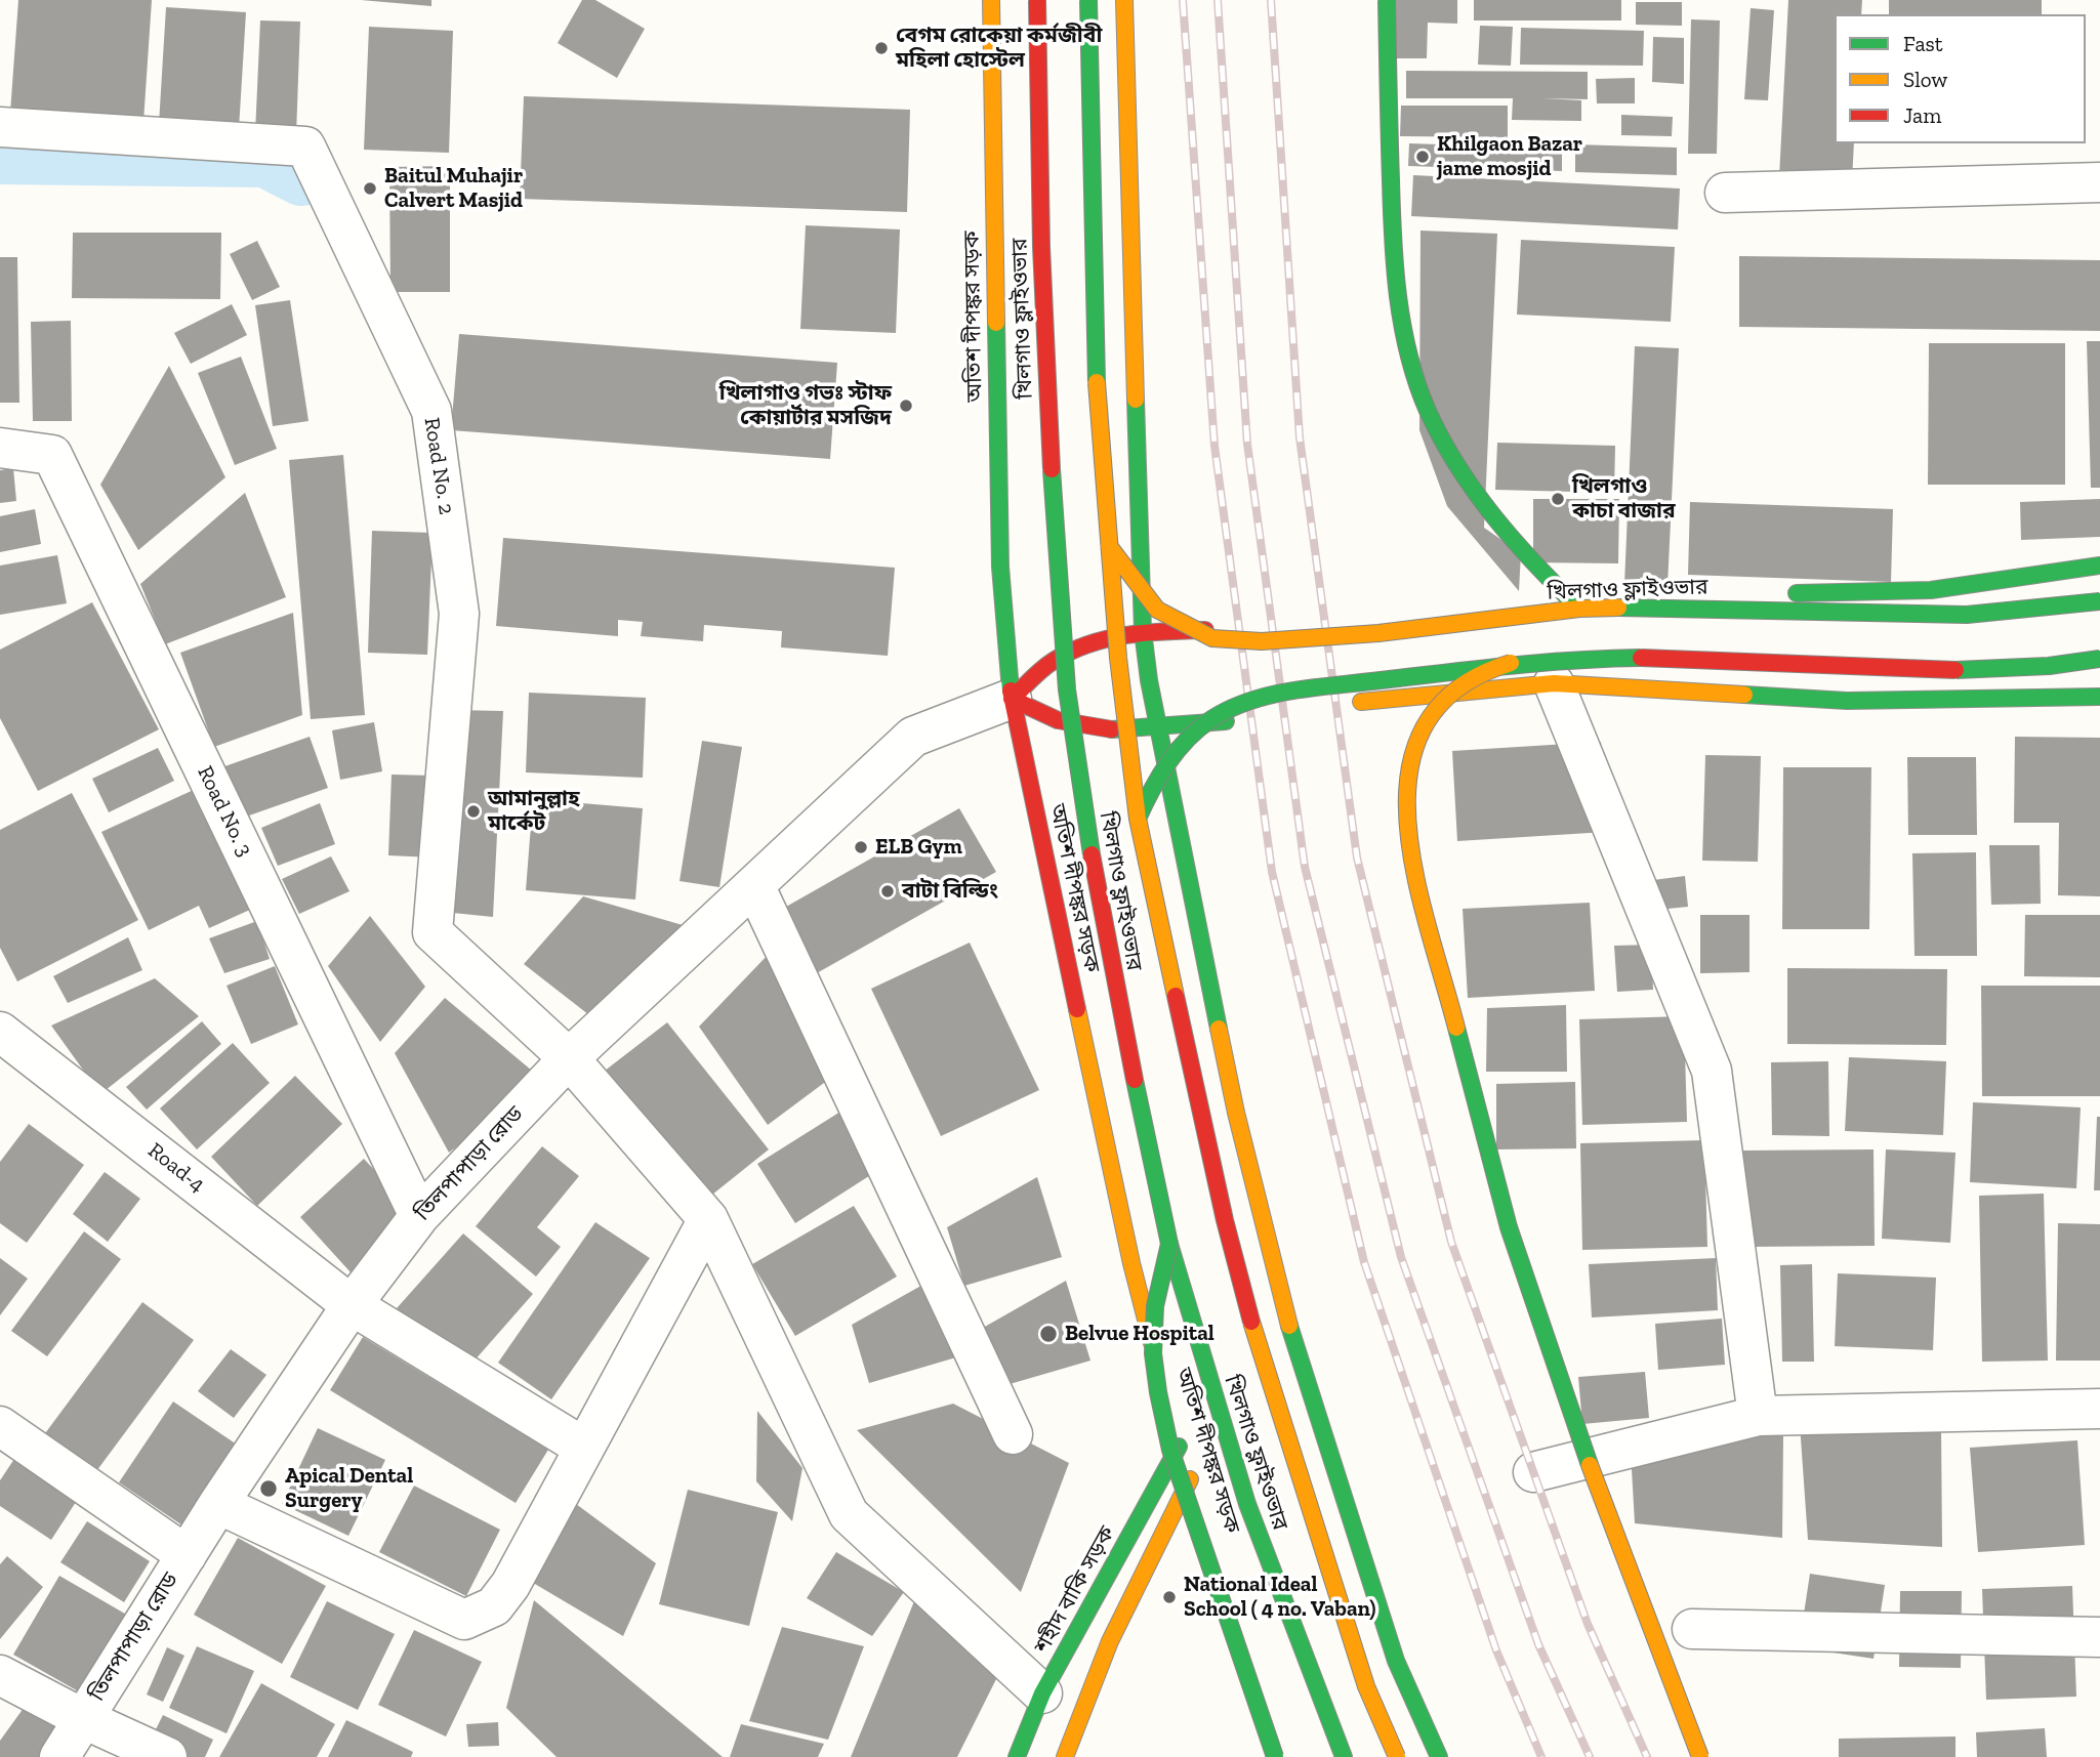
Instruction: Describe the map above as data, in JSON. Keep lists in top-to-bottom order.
{
  "streets": {
    "main road": ["অতিশ দীপঙ্কর সড়ক", "খিলগাও ফ্লাইওভার", "শহীদ বাকি সড়ক"],
    "street": [
      "Road No. 2",
      "Road No. 3",
      "তিলপাপাড়া রোড",
      "Road-4"
    ]
  },
  "crossings": [
    ["অতিশ দীপঙ্কর সড়ক", "তিলপাপাড়া রোড"],
    ["অতিশ দীপঙ্কর সড়ক", "শহীদ বাকি সড়ক"],
    ["Road No. 2", "তিলপাপাড়া রোড"],
    ["Road No. 3", "তিলপাপাড়া রোড"],
    ["তিলপাপাড়া রোড", "Road-4"]
  ],
  "places": [
    "বেগম রোকেয়া কর্মজীবী মহিলা হোস্টেল",
    "Khilgaon Bazar jame mosjid",
    "Baitul Muhajir Calvert Masjid",
    "খিলাগাও গভঃ স্টাফ কোয়ার্টার মসজিদ",
    "খিলগাও কাচা বাজার",
    "আমানুল্লাহ মার্কেট",
    "ELB Gym",
    "বাটা বিল্ডিং",
    "Belvue Hospital",
    "Apical Dental Surgery",
    "National Ideal School ( 4 no. Vaban)"
  ],
  "legend": ["Fast", "Slow", "Jam"]
}
